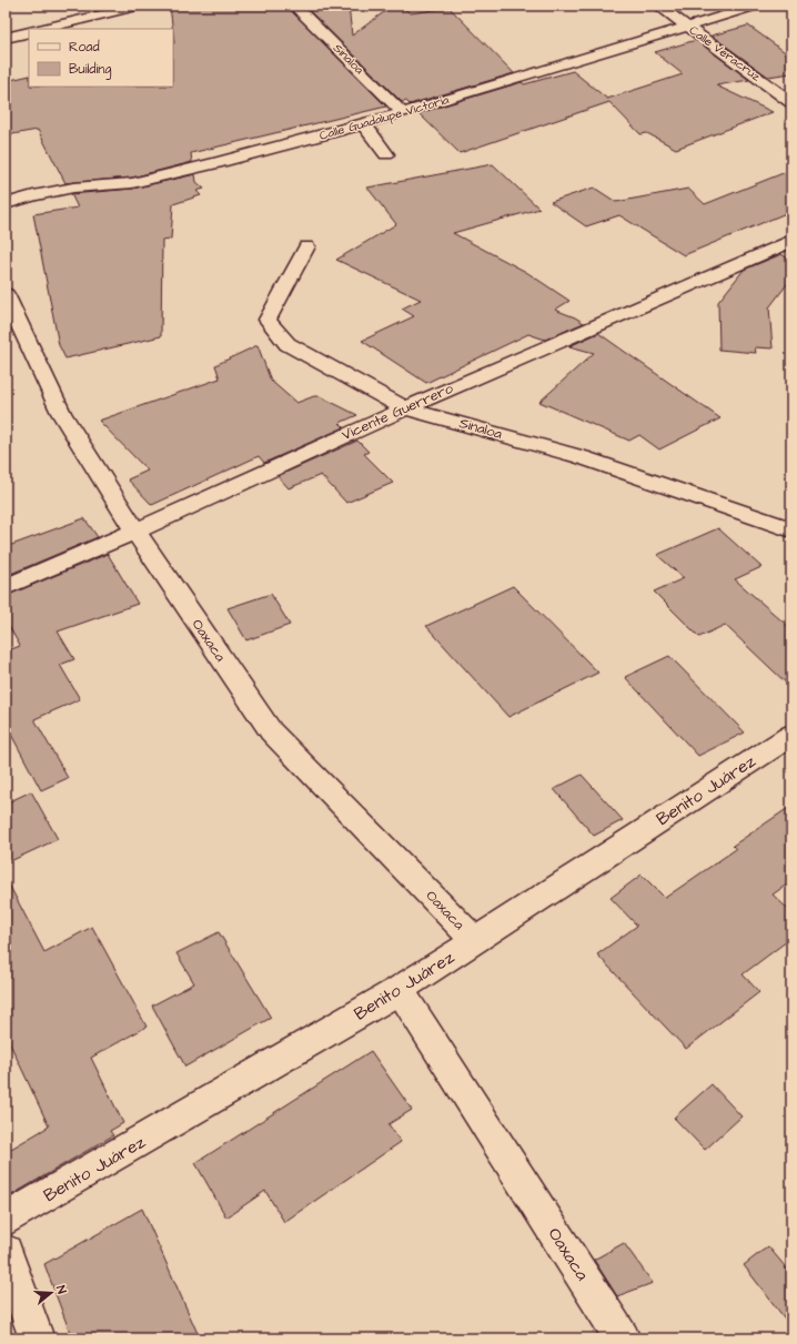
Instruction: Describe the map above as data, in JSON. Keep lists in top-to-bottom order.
{
  "streets": {
    "street": [
      "Calle Veracruz",
      "Sinaloa",
      "Calle Guadalupe Victoria",
      "Vicente Guerrero",
      "Oaxaca",
      "Benito Juárez"
    ]
  },
  "crossings": [
    ["Calle Veracruz", "Calle Guadalupe Victoria"],
    ["Sinaloa", "Calle Guadalupe Victoria"],
    ["Sinaloa", "Vicente Guerrero"],
    ["Vicente Guerrero", "Oaxaca"],
    ["Oaxaca", "Benito Juárez"]
  ],
  "legend": ["Road", "Building"],
  "north": "right"
}
